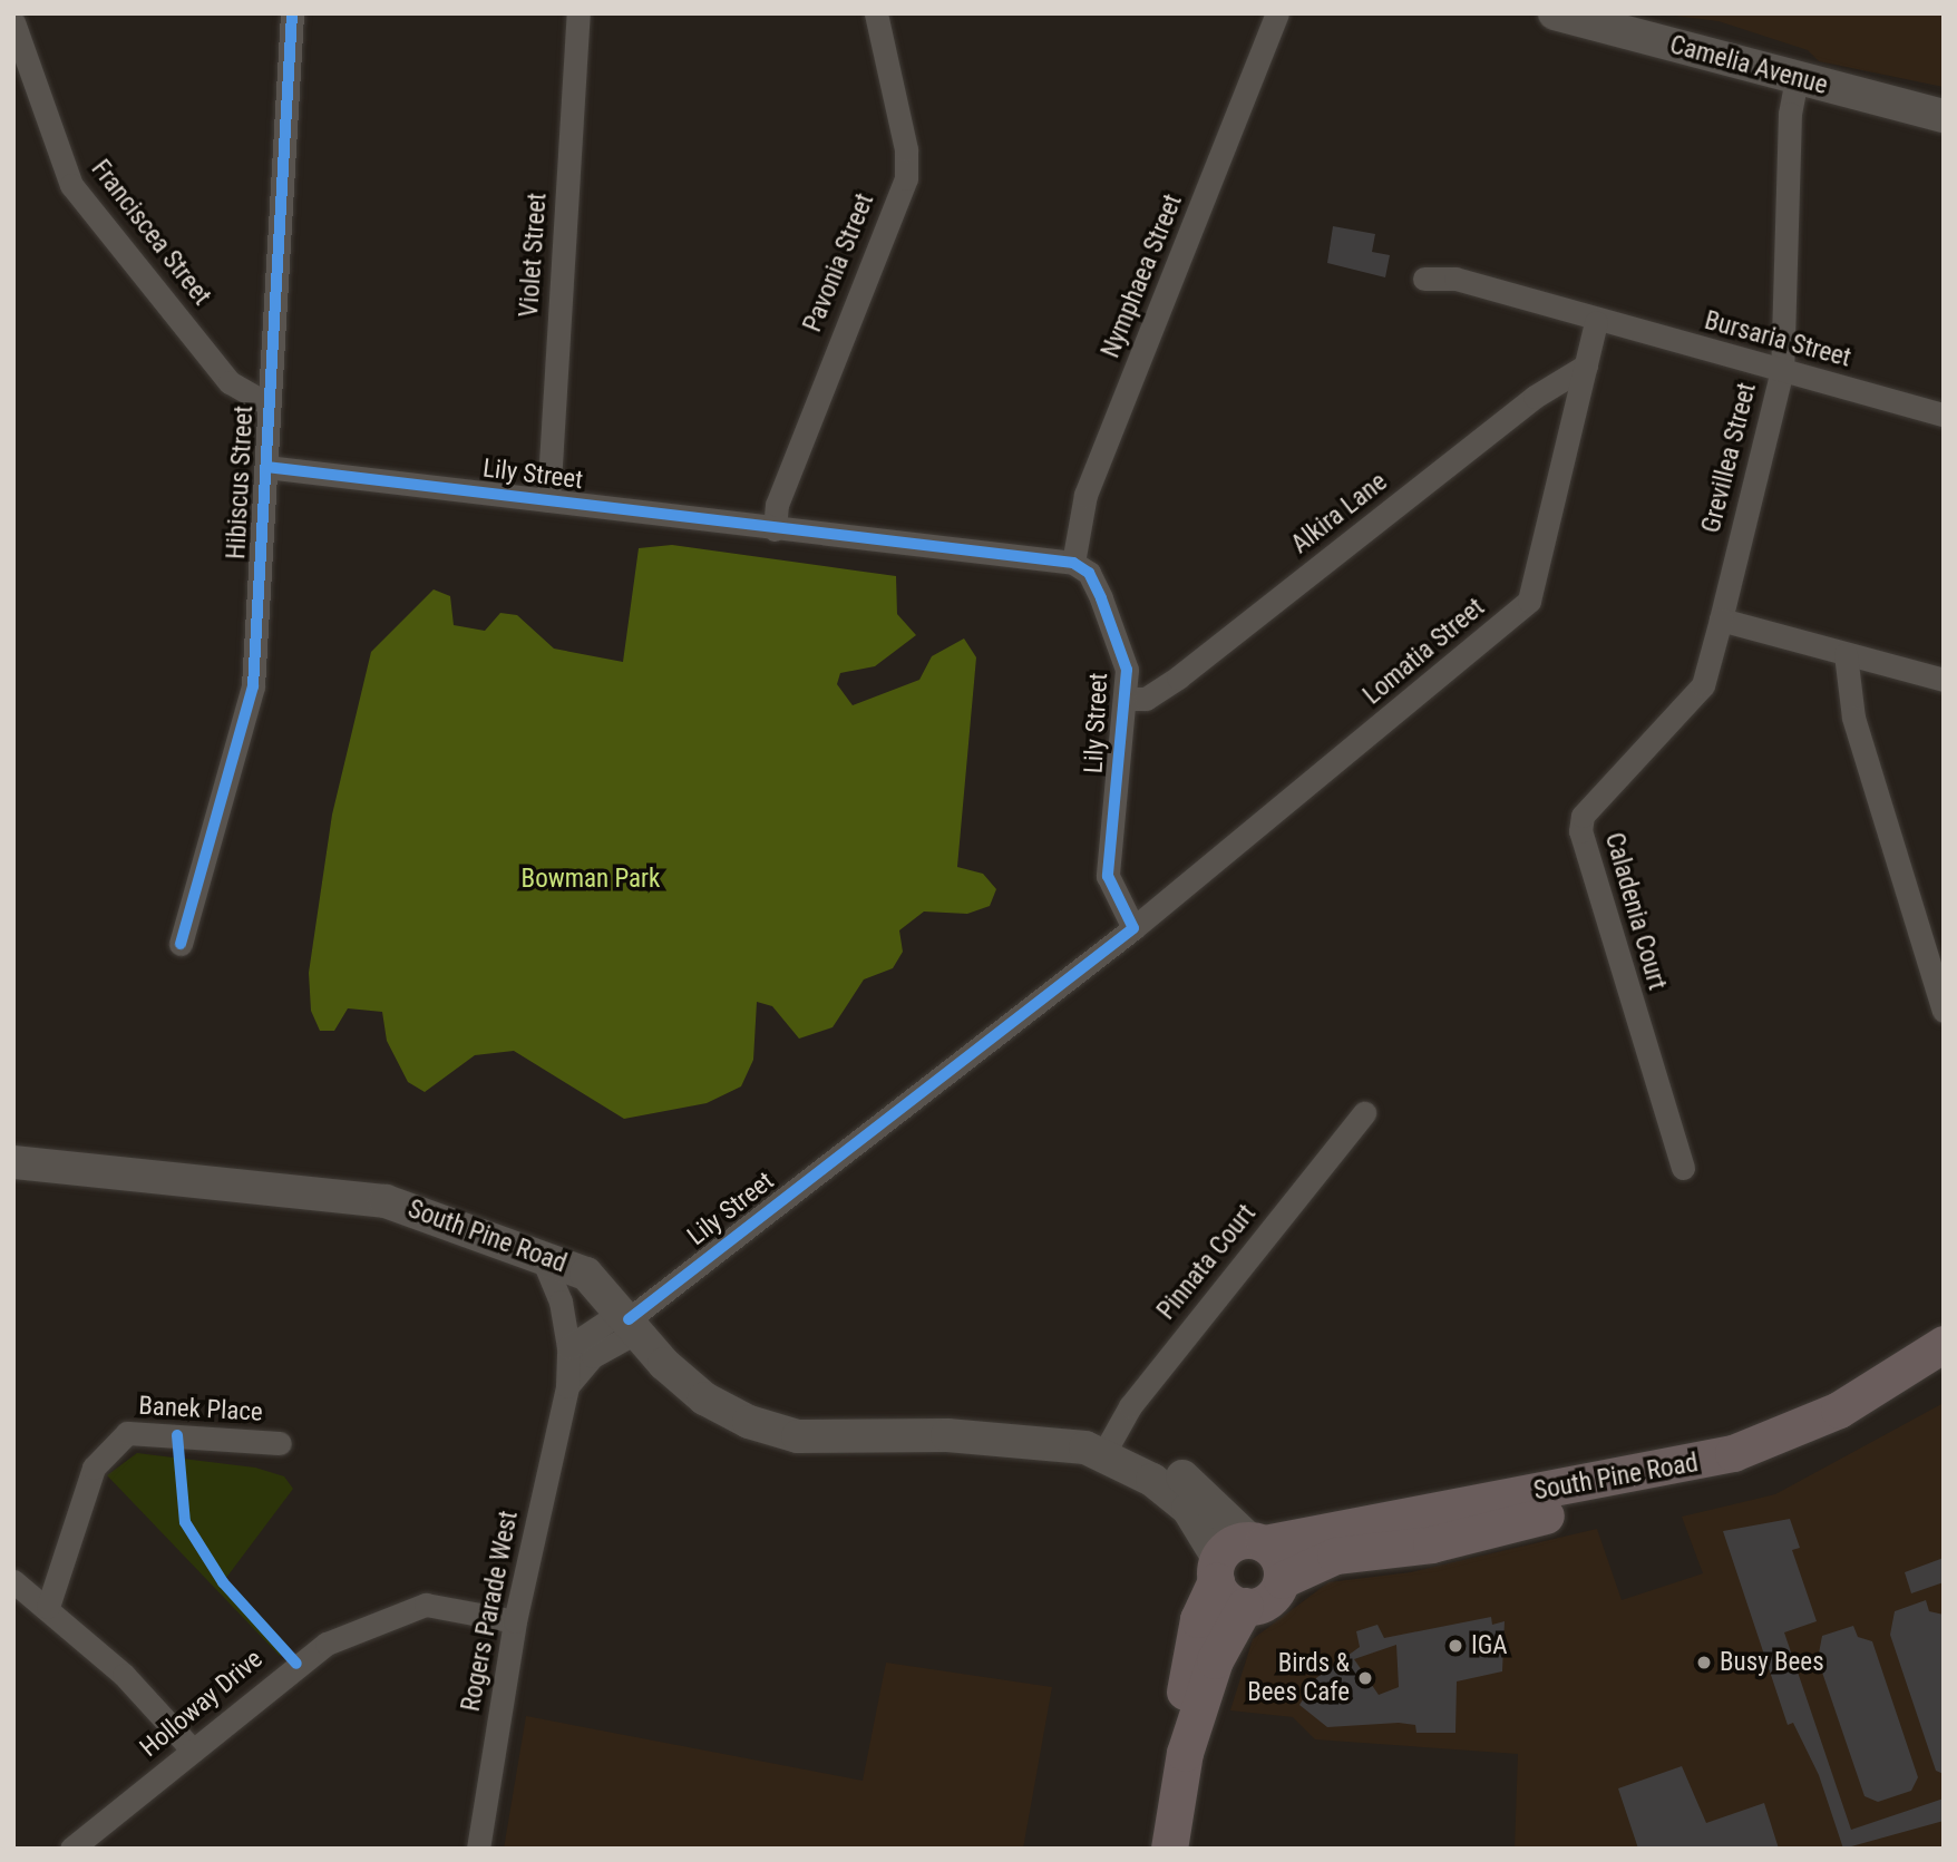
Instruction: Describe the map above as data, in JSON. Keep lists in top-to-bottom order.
{
  "streets": {
    "main road": ["Camelia Avenue", "South Pine Road"],
    "street": [
      "Franciscea Street",
      "Violet Street",
      "Pavonia Street",
      "Nymphaea Street",
      "Bursaria Street",
      "Grevillea Street",
      "Lily Street",
      "Hibiscus Street",
      "Alkira Lane",
      "Lomatia Street",
      "Caladenia Court",
      "Pinnata Court",
      "Banek Place",
      "Rogers Parade West",
      "Holloway Drive"
    ]
  },
  "crossings": [
    ["Camelia Avenue", "Grevillea Street"],
    ["Franciscea Street", "Hibiscus Street"],
    ["Violet Street", "Lily Street"],
    ["Pavonia Street", "Lily Street"],
    ["Nymphaea Street", "Lily Street"],
    ["Bursaria Street", "Grevillea Street"],
    ["Bursaria Street", "Lomatia Street"],
    ["Grevillea Street", "Caladenia Court"],
    ["Lily Street", "Hibiscus Street"],
    ["Lily Street", "Alkira Lane"],
    ["Lily Street", "Lomatia Street"],
    ["Lily Street", "South Pine Road"],
    ["Lily Street", "Rogers Parade West"],
    ["Alkira Lane", "Lomatia Street"],
    ["South Pine Road", "Pinnata Court"],
    ["South Pine Road", "Rogers Parade West"],
    ["Rogers Parade West", "Holloway Drive"]
  ],
  "parks": ["Bowman Park"],
  "places": ["IGA", "Busy Bees", "Birds & Bees Cafe"]
}
